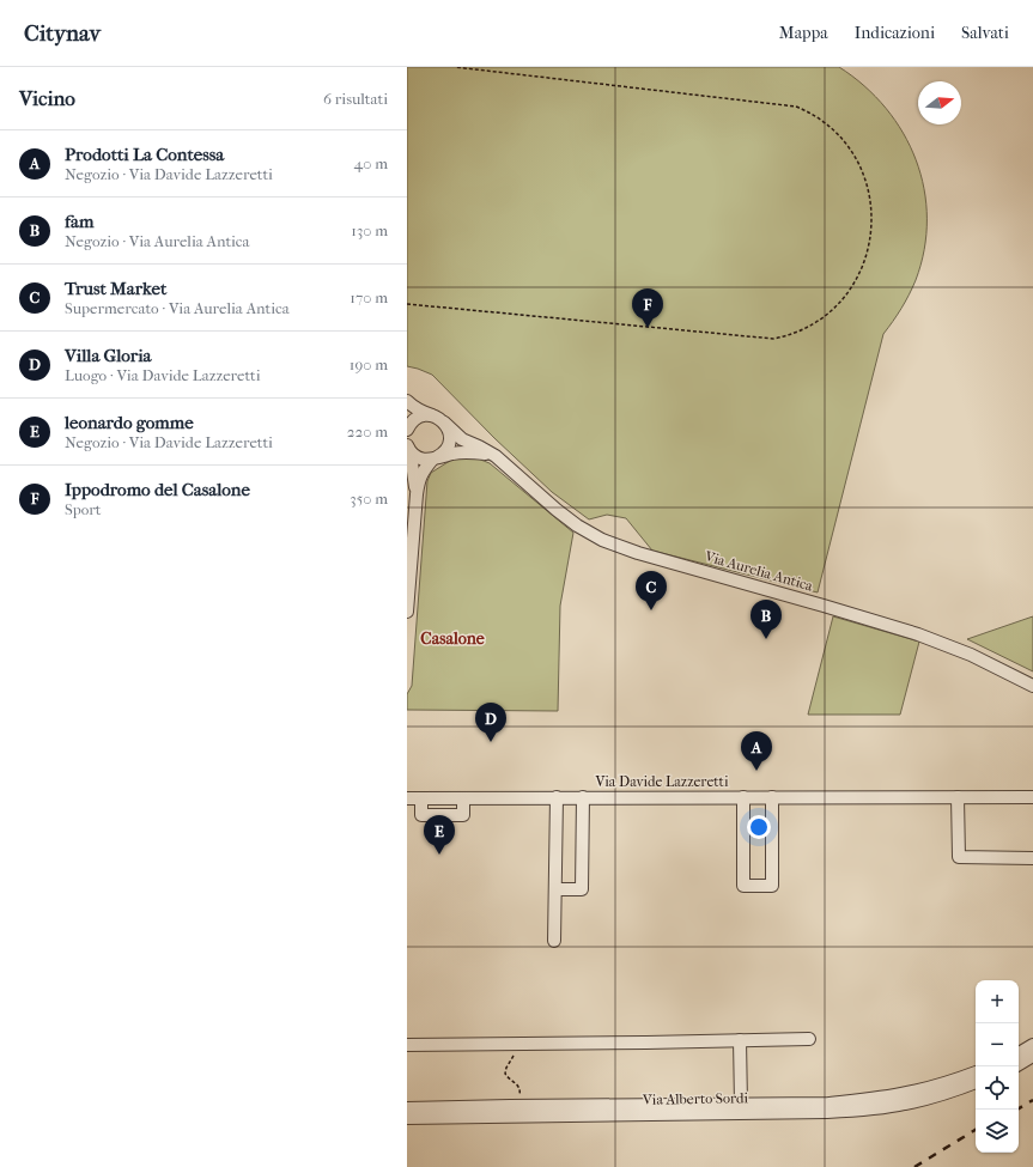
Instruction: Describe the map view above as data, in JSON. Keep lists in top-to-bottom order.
{
  "streets": {
    "street": ["Via Aurelia Antica", "Via Davide Lazzeretti", "Via Alberto Sordi"]
  },
  "districts": ["Casalone"],
  "north": "right",
  "page": {
    "header": "Citynav",
    "nav": ["Mappa", "Indicazioni", "Salvati"],
    "heading": ["Vicino", "6 risultati"],
    "list": [
      {
        "mark": "A",
        "name": "Prodotti La Contessa",
        "note": "Negozio · Via Davide Lazzeretti",
        "value": "40 m"
      },
      {
        "mark": "B",
        "name": "fam",
        "note": "Negozio · Via Aurelia Antica",
        "value": "130 m"
      },
      {
        "mark": "C",
        "name": "Trust Market",
        "note": "Supermercato · Via Aurelia Antica",
        "value": "170 m"
      },
      {
        "mark": "D",
        "name": "Villa Gloria",
        "note": "Luogo · Via Davide Lazzeretti",
        "value": "190 m"
      },
      {
        "mark": "E",
        "name": "leonardo gomme",
        "note": "Negozio · Via Davide Lazzeretti",
        "value": "220 m"
      },
      {
        "mark": "F",
        "name": "Ippodromo del Casalone",
        "note": "Sport",
        "value": "350 m"
      }
    ],
    "pins": [
      "F",
      "C",
      "B",
      "D",
      "A",
      "E"
    ],
    "map_buttons": ["+", "−"]
  }
}
